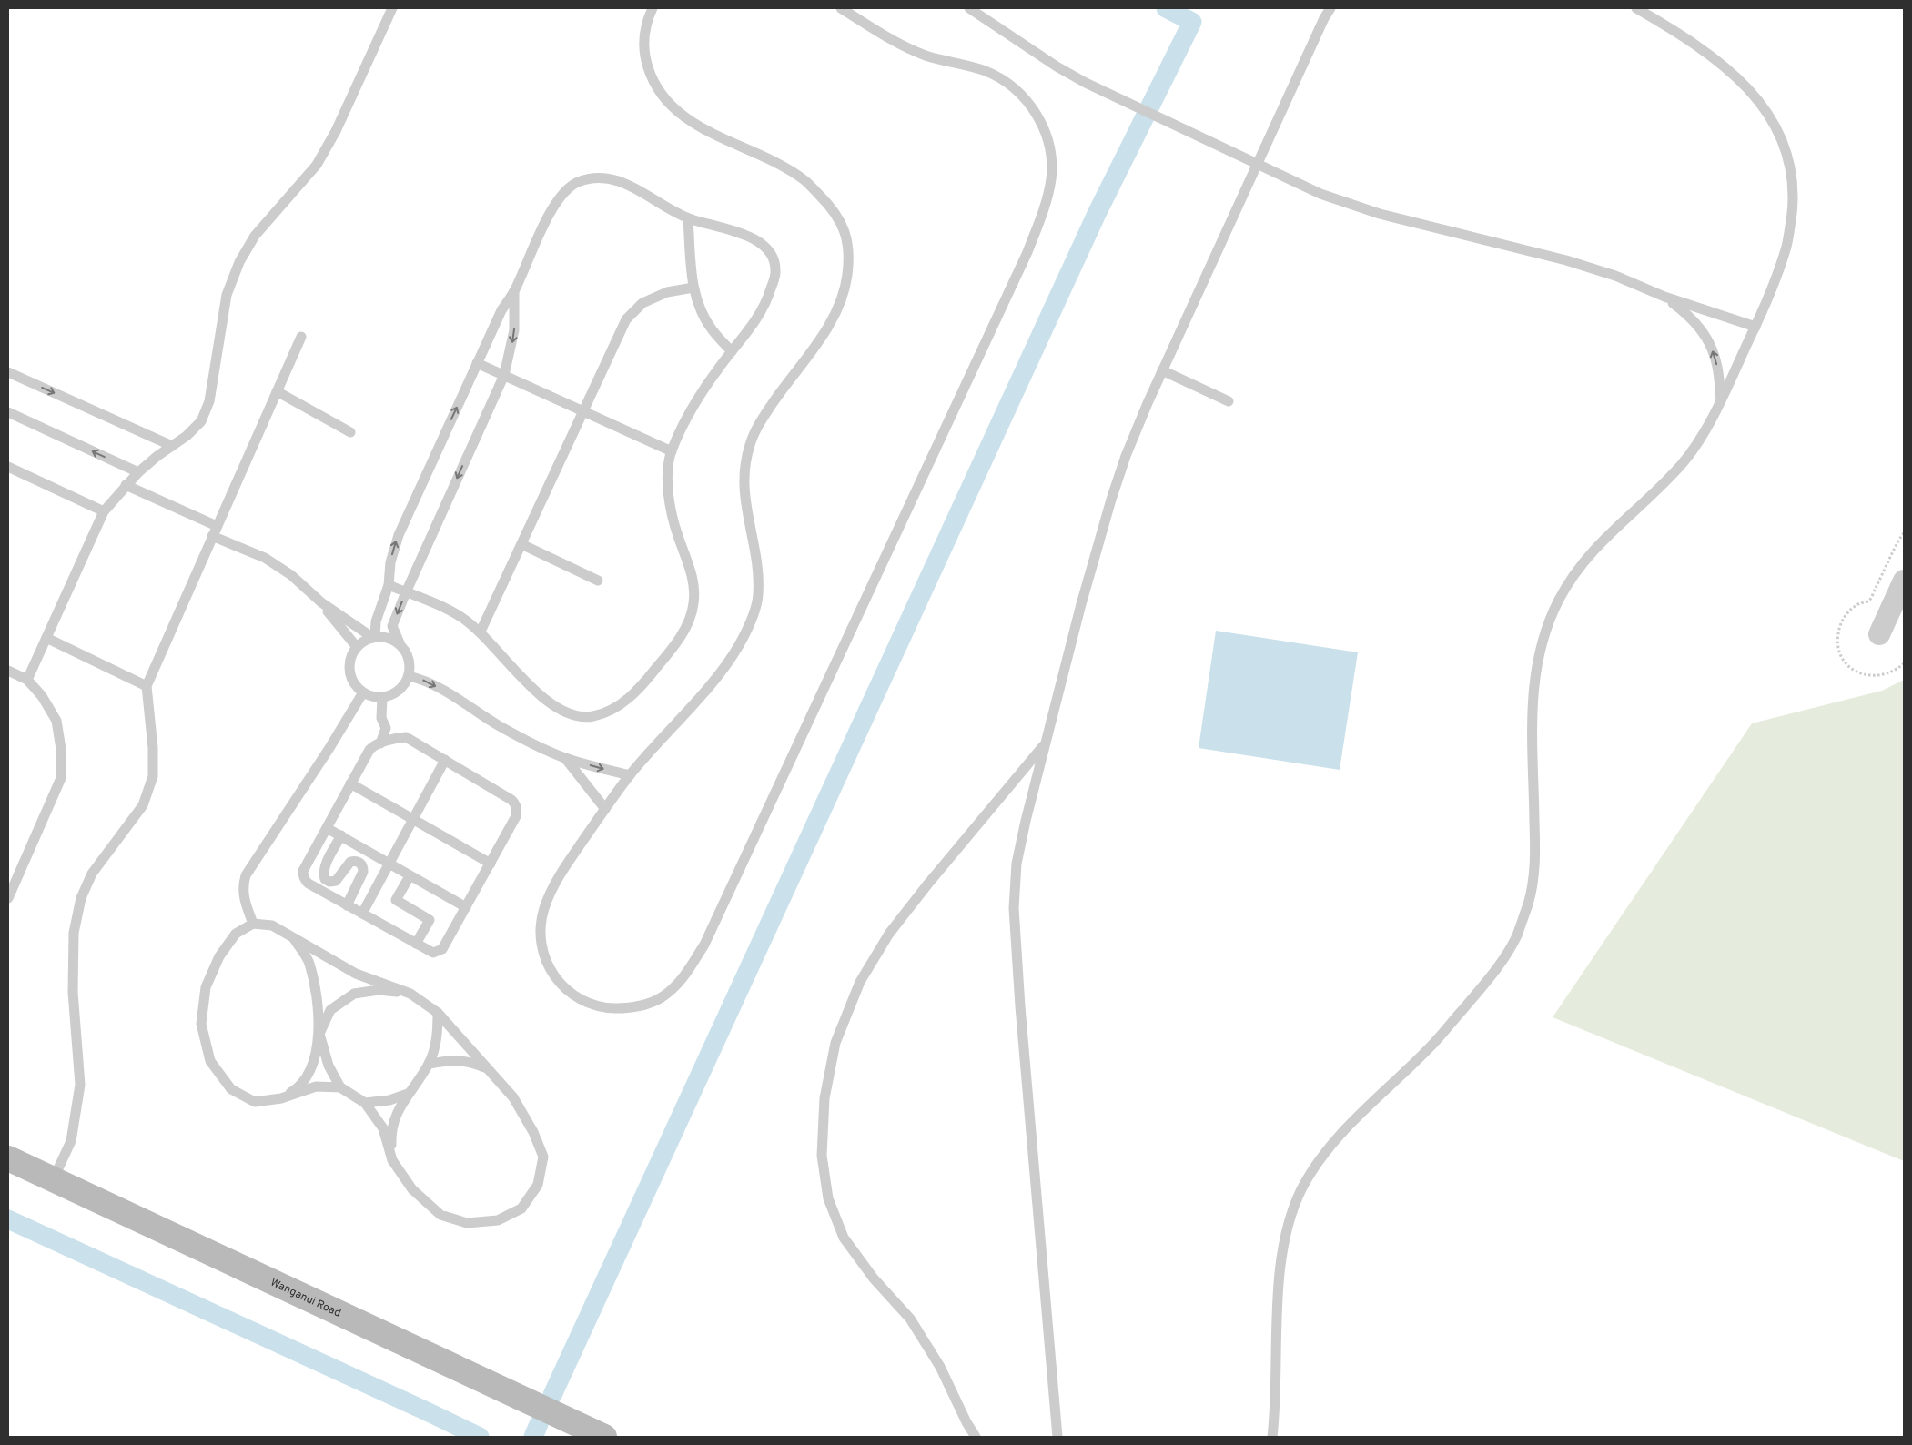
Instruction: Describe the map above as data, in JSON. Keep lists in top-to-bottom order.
{
  "streets": {
    "street": ["Wanganui Road"]
  }
}
